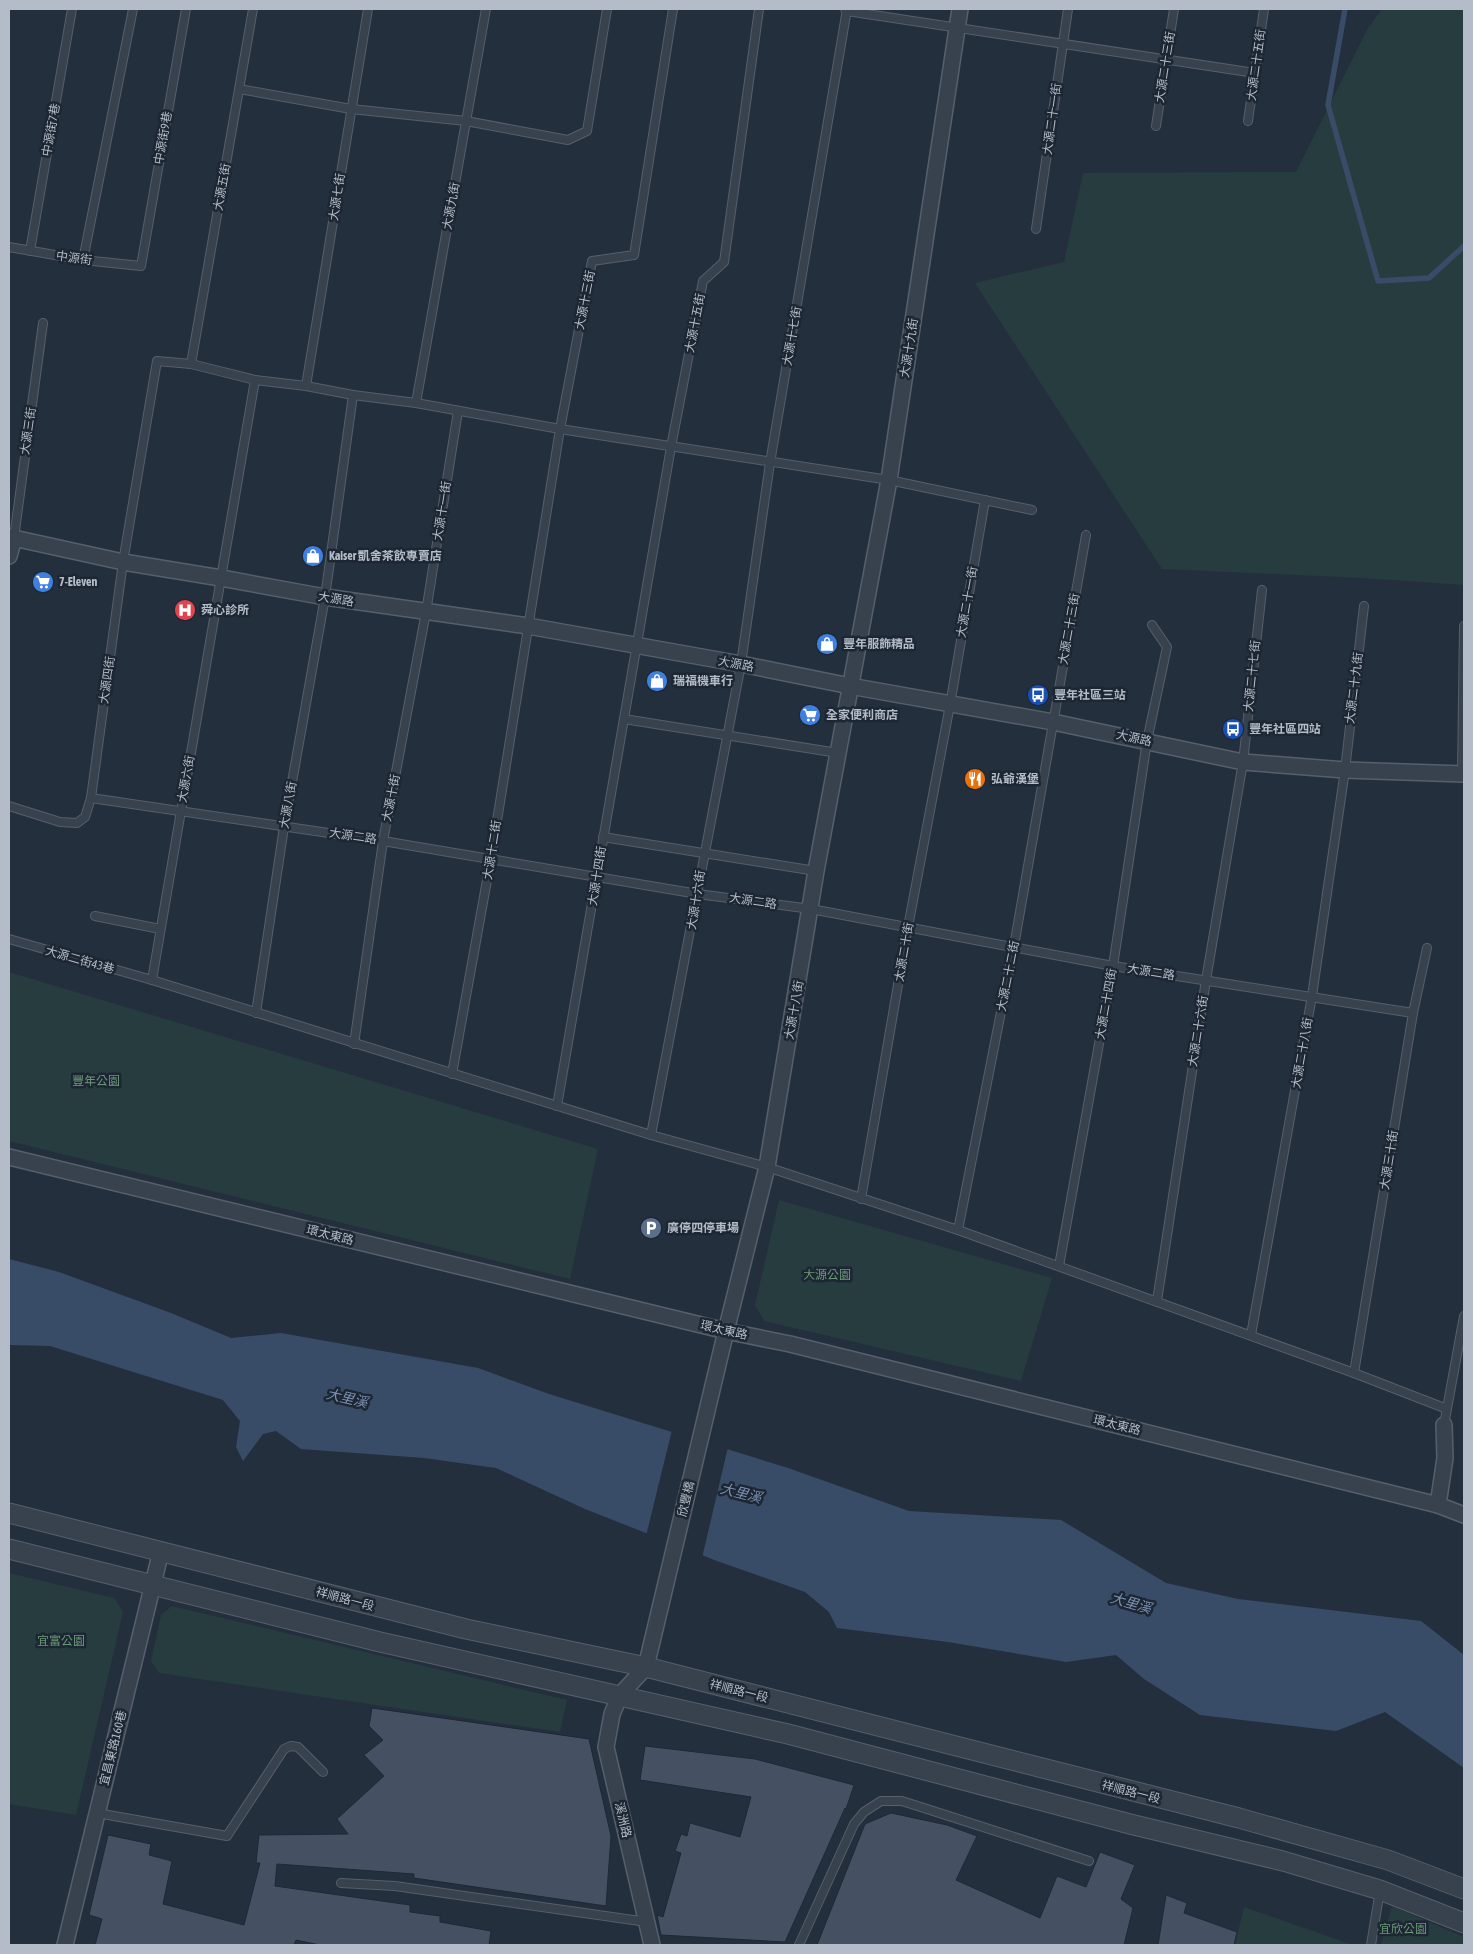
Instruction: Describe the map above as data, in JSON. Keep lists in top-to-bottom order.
{
  "streets": {
    "street": [
      "大源十九街",
      "大源路",
      "大源十八街",
      "環太東路",
      "欣豐橋",
      "祥順路一段",
      "宜昌東路160巷",
      "溪洲路"
    ],
    "lane": [
      "大源二十五街",
      "大源二十三街",
      "大源二十一街",
      "中源街7巷",
      "中源街9巷",
      "大源五街",
      "大源七街",
      "大源九街",
      "中源街",
      "大源十三街",
      "大源十五街",
      "大源十七街",
      "大源三街",
      "大源十一街",
      "大源二十七街",
      "大源四街",
      "大源二十九街",
      "大源六街",
      "大源十街",
      "大源八街",
      "大源二路",
      "大源十二街",
      "大源十四街",
      "大源十六街",
      "太源二十街",
      "大源二街43巷",
      "大源二十二街",
      "大源二十四街",
      "大源二十六街",
      "大源二十八街",
      "大源三十街"
    ]
  },
  "crossings": [
    ["大源二十三街", "大源路"],
    ["大源二十三街", "大源二十二街"],
    ["大源二十一街", "大源路"],
    ["大源二十一街", "太源二十街"],
    ["中源街7巷", "中源街"],
    ["中源街9巷", "中源街"],
    ["大源十三街", "大源路"],
    ["大源十三街", "大源十二街"],
    ["大源十五街", "大源路"],
    ["大源十五街", "大源十四街"],
    ["大源十七街", "大源路"],
    ["大源十七街", "大源十六街"],
    ["大源十九街", "大源路"],
    ["大源十九街", "大源十八街"],
    ["大源三街", "大源路"],
    ["大源十一街", "大源路"],
    ["大源十一街", "大源十街"],
    ["大源路", "大源二十七街"],
    ["大源路", "大源四街"],
    ["大源路", "大源二十九街"],
    ["大源路", "大源六街"],
    ["大源路", "大源十街"],
    ["大源路", "大源八街"],
    ["大源路", "大源十二街"],
    ["大源路", "大源十四街"],
    ["大源路", "大源十六街"],
    ["大源路", "太源二十街"],
    ["大源路", "大源二十二街"],
    ["大源路", "大源二十四街"],
    ["大源路", "大源十八街"],
    ["大源路", "大源二十六街"],
    ["大源路", "大源二十八街"],
    ["大源二十七街", "大源二十六街"],
    ["大源四街", "大源二路"],
    ["大源二十九街", "大源二十八街"],
    ["大源六街", "大源二路"],
    ["大源六街", "大源二街43巷"],
    ["大源十街", "大源二路"],
    ["大源十街", "大源二街43巷"],
    ["大源八街", "大源二路"],
    ["大源八街", "大源二街43巷"],
    ["大源二路", "大源十二街"],
    ["大源二路", "大源十四街"],
    ["大源二路", "大源十六街"],
    ["大源二路", "太源二十街"],
    ["大源二路", "大源二十二街"],
    ["大源二路", "大源二十四街"],
    ["大源二路", "大源十八街"],
    ["大源二路", "大源二十六街"],
    ["大源二路", "大源二十八街"],
    ["大源二路", "大源三十街"],
    ["大源十二街", "大源二街43巷"],
    ["大源十四街", "大源二街43巷"],
    ["大源十六街", "大源二街43巷"],
    ["太源二十街", "大源二街43巷"],
    ["大源二街43巷", "大源二十二街"],
    ["大源二街43巷", "大源二十四街"],
    ["大源二街43巷", "大源十八街"],
    ["大源二街43巷", "大源二十六街"],
    ["大源二街43巷", "大源二十八街"],
    ["大源二街43巷", "大源三十街"],
    ["大源十八街", "環太東路"],
    ["大源十八街", "欣豐橋"],
    ["環太東路", "欣豐橋"],
    ["欣豐橋", "祥順路一段"],
    ["祥順路一段", "宜昌東路160巷"]
  ],
  "water": ["大里溪"],
  "parks": [
    "豐年公園",
    "大源公園",
    "宜富公園",
    "宜欣公園"
  ],
  "places": {
    "shop": ["Kaiser 凱舍茶飲專賣店", "豐年服飾精品", "瑞福機車行"],
    "supermarket": ["7-Eleven", "全家便利商店"],
    "hospital": ["舜心診所"],
    "bus stop": ["豐年社區三站", "豐年社區四站"],
    "restaurant": ["弘爺漢堡"],
    "parking": ["廣停四停車場"]
  }
}
